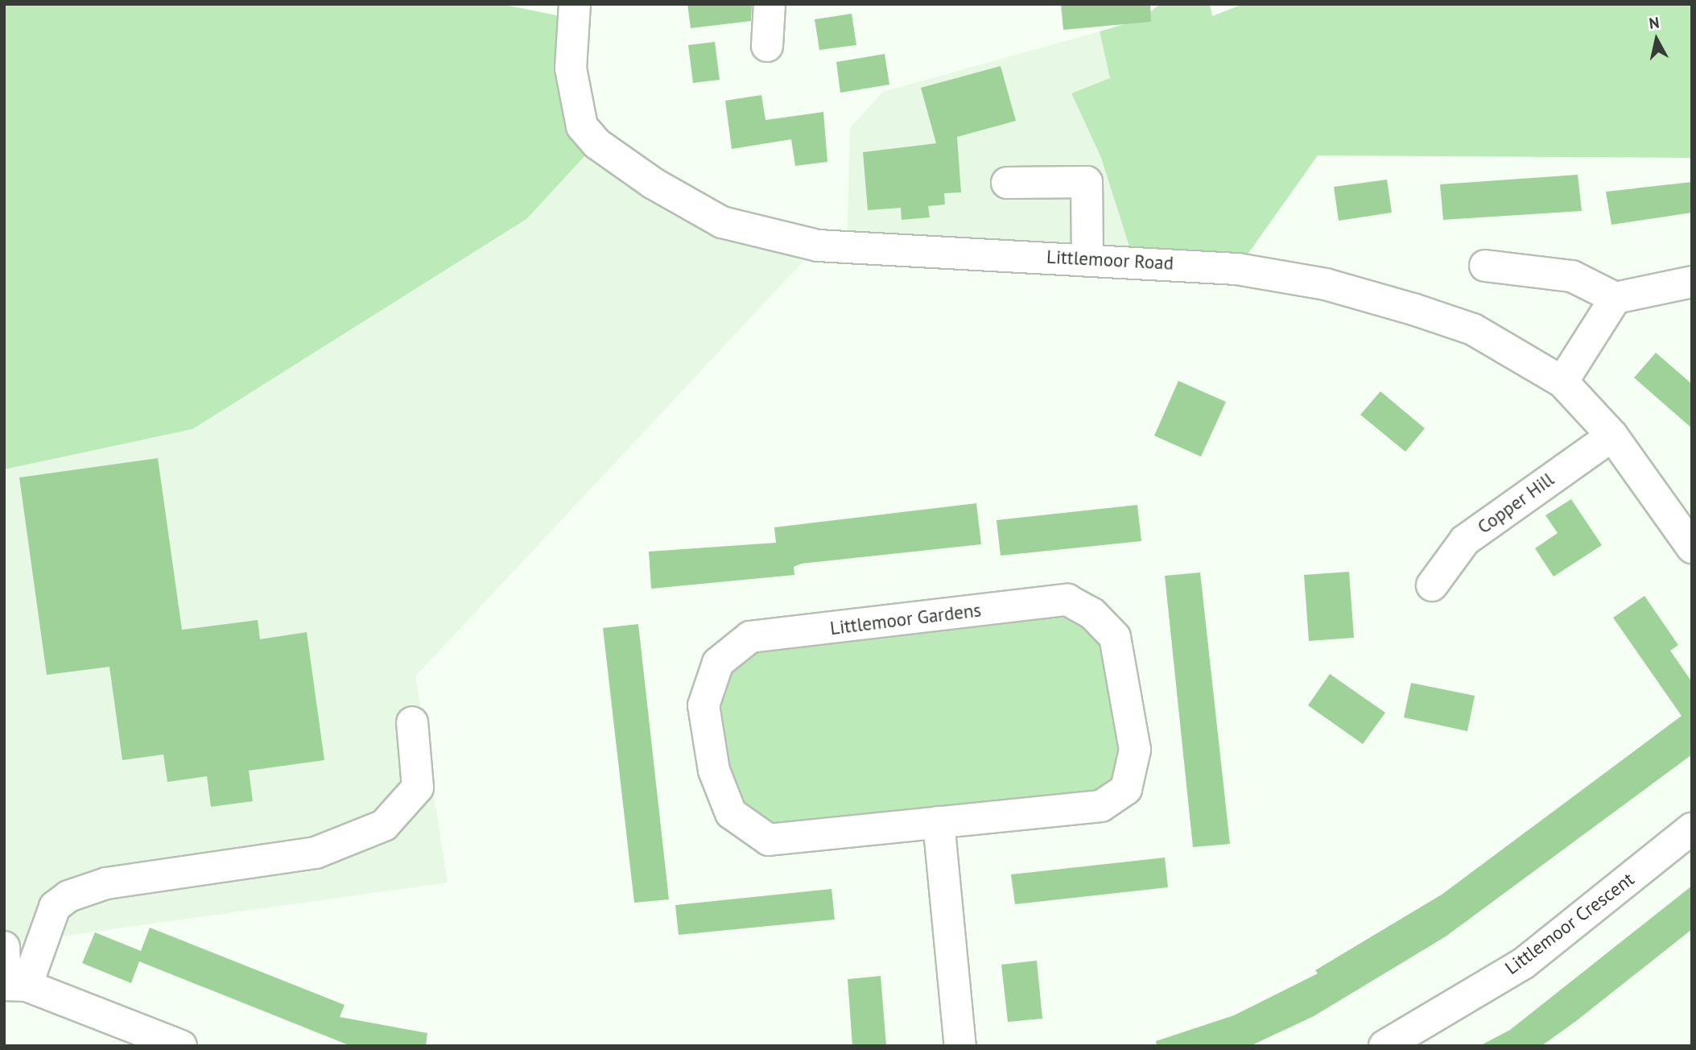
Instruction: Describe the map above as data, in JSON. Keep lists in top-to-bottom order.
{
  "streets": {
    "street": [
      "Littlemoor Road",
      "Copper Hill",
      "Littlemoor Gardens",
      "Littlemoor Crescent"
    ]
  },
  "crossings": [
    ["Littlemoor Road", "Copper Hill"]
  ],
  "north": "top"
}
